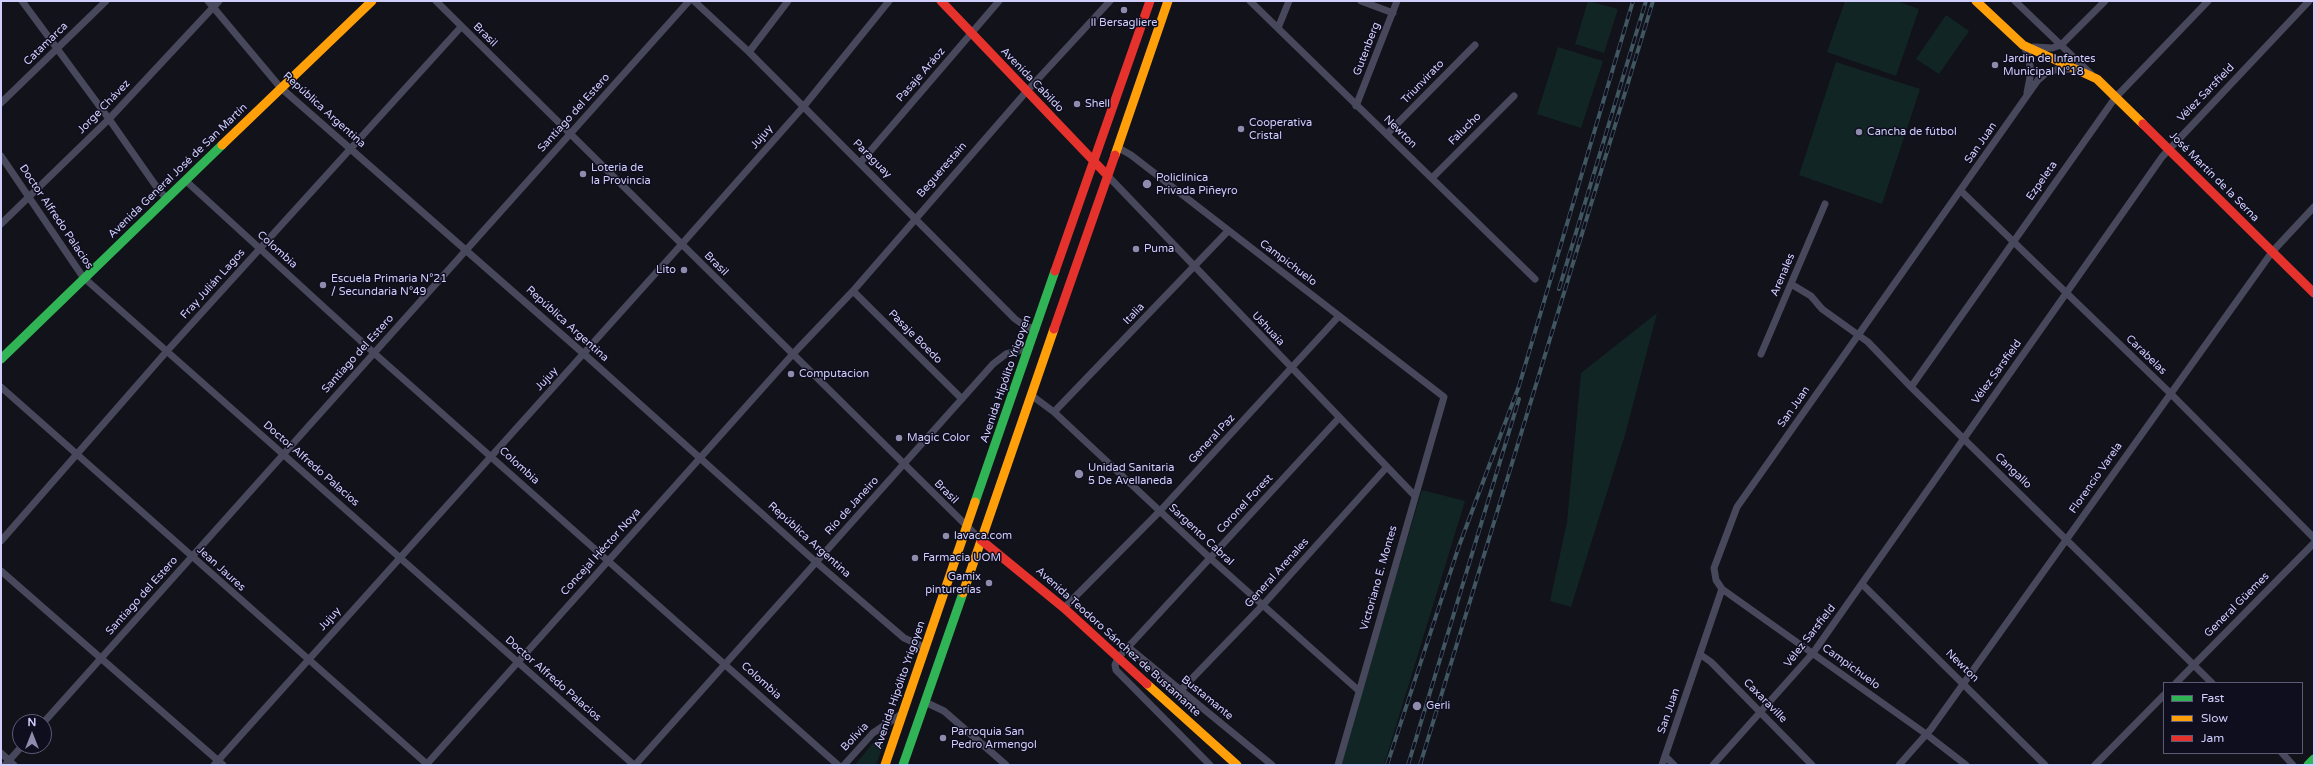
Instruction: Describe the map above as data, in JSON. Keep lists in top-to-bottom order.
{
  "streets": {
    "main road": [
      "Avenida Cabildo",
      "Avenida General José de San Martín",
      "José Martín de la Serna",
      "Avenida Hipólito Yrigoyen",
      "Avenida Teodoro Sánchez de Bustamante"
    ],
    "street": [
      "Brasil",
      "Catamarca",
      "Gutenberg",
      "Pasaje Aráoz",
      "Triunvirato",
      "Vélez Sarsfield",
      "Jorge Chávez",
      "República Argentina",
      "Santiago del Estero",
      "Falucho",
      "Newton",
      "Jujuy",
      "San Juan",
      "Paraguay",
      "Beguerestain",
      "Ezpeleta",
      "Doctor Alfredo Palacios",
      "Colombia",
      "Campichuelo",
      "Arenales",
      "Fray Julián Lagos",
      "Italia",
      "Ushuaia",
      "Pasaje Boedo",
      "Carabelas",
      "General Paz",
      "Cangallo",
      "Florencio Varela",
      "Coronel Forest",
      "Río de Janeiro",
      "Sargento Cabral",
      "Concejal Héctor Noya",
      "Jean Jaures",
      "General Arenales",
      "Victoriano E. Montes",
      "General Güemes",
      "Bustamante",
      "Caxaraville",
      "Bolivia"
    ]
  },
  "crossings": [
    ["Brasil", "Santiago del Estero"],
    ["Brasil", "Jujuy"],
    ["Brasil", "Beguerestain"],
    ["Brasil", "Fray Julián Lagos"],
    ["Brasil", "Avenida Hipólito Yrigoyen"],
    ["Brasil", "Río de Janeiro"],
    ["Brasil", "Concejal Héctor Noya"],
    ["Brasil", "Avenida Teodoro Sánchez de Bustamante"],
    ["Gutenberg", "Newton"],
    ["Pasaje Aráoz", "Avenida Cabildo"],
    ["Pasaje Aráoz", "Paraguay"],
    ["Avenida Cabildo", "Beguerestain"],
    ["Avenida Cabildo", "Ushuaia"],
    ["Avenida Cabildo", "Avenida Hipólito Yrigoyen"],
    ["Triunvirato", "Newton"],
    ["Vélez Sarsfield", "Newton"],
    ["Vélez Sarsfield", "José Martín de la Serna"],
    ["Vélez Sarsfield", "Campichuelo"],
    ["Vélez Sarsfield", "Carabelas"],
    ["Vélez Sarsfield", "Cangallo"],
    ["Vélez Sarsfield", "Caxaraville"],
    ["Jorge Chávez", "República Argentina"],
    ["Jorge Chávez", "Doctor Alfredo Palacios"],
    ["República Argentina", "Santiago del Estero"],
    ["República Argentina", "Jujuy"],
    ["República Argentina", "Avenida General José de San Martín"],
    ["República Argentina", "Fray Julián Lagos"],
    ["República Argentina", "Avenida Hipólito Yrigoyen"],
    ["República Argentina", "Río de Janeiro"],
    ["República Argentina", "Concejal Héctor Noya"],
    ["Santiago del Estero", "Doctor Alfredo Palacios"],
    ["Santiago del Estero", "Colombia"],
    ["Santiago del Estero", "Jean Jaures"],
    ["Falucho", "Newton"],
    ["Newton", "Florencio Varela"],
    ["Jujuy", "Paraguay"],
    ["Jujuy", "Doctor Alfredo Palacios"],
    ["Jujuy", "Colombia"],
    ["Jujuy", "Jean Jaures"],
    ["San Juan", "José Martín de la Serna"],
    ["San Juan", "Campichuelo"],
    ["San Juan", "Carabelas"],
    ["San Juan", "Cangallo"],
    ["San Juan", "Caxaraville"],
    ["Paraguay", "Beguerestain"],
    ["Paraguay", "Avenida Hipólito Yrigoyen"],
    ["Beguerestain", "Pasaje Boedo"],
    ["Beguerestain", "Concejal Héctor Noya"],
    ["Avenida General José de San Martín", "Doctor Alfredo Palacios"],
    ["Avenida General José de San Martín", "Colombia"],
    ["José Martín de la Serna", "Ezpeleta"],
    ["José Martín de la Serna", "Florencio Varela"],
    ["Ezpeleta", "Carabelas"],
    ["Ezpeleta", "Cangallo"],
    ["Doctor Alfredo Palacios", "Fray Julián Lagos"],
    ["Doctor Alfredo Palacios", "Río de Janeiro"],
    ["Doctor Alfredo Palacios", "Concejal Héctor Noya"],
    ["Colombia", "Fray Julián Lagos"],
    ["Colombia", "Río de Janeiro"],
    ["Colombia", "Concejal Héctor Noya"],
    ["Campichuelo", "Italia"],
    ["Campichuelo", "General Paz"],
    ["Campichuelo", "Florencio Varela"],
    ["Campichuelo", "Victoriano E. Montes"],
    ["Arenales", "Cangallo"],
    ["Fray Julián Lagos", "Jean Jaures"],
    ["Italia", "Ushuaia"],
    ["Italia", "Sargento Cabral"],
    ["Ushuaia", "General Paz"],
    ["Ushuaia", "Coronel Forest"],
    ["Ushuaia", "General Arenales"],
    ["Ushuaia", "Victoriano E. Montes"],
    ["Pasaje Boedo", "Río de Janeiro"],
    ["Carabelas", "Florencio Varela"],
    ["Avenida Hipólito Yrigoyen", "Río de Janeiro"],
    ["Avenida Hipólito Yrigoyen", "Bolivia"],
    ["General Paz", "Sargento Cabral"],
    ["General Paz", "Avenida Teodoro Sánchez de Bustamante"],
    ["Cangallo", "Florencio Varela"],
    ["Cangallo", "General Güemes"],
    ["Coronel Forest", "Sargento Cabral"],
    ["Coronel Forest", "Avenida Teodoro Sánchez de Bustamante"],
    ["Coronel Forest", "Bustamante"],
    ["Sargento Cabral", "General Arenales"],
    ["Sargento Cabral", "Victoriano E. Montes"],
    ["Concejal Héctor Noya", "Jean Jaures"],
    ["General Arenales", "Bustamante"]
  ],
  "places": [
    "Il Bersagliere",
    "Jardin de Infantes Municipal N°18",
    "Shell",
    "Cooperativa Cristal",
    "Cancha de fútbol",
    "Loteria de la Provincia",
    "Policlínica Privada Piñeyro",
    "Puma",
    "Lito",
    "Escuela Primaria N°21 / Secundaria N°49",
    "Computacion",
    "Magic Color",
    "Unidad Sanitaria 5 De Avellaneda",
    "lavaca.com",
    "Farmacia UOM",
    "Gamix pinturerías",
    "Gerli",
    "Parroquia San Pedro Armengol"
  ],
  "legend": ["Fast", "Slow", "Jam"],
  "north": "top"
}
